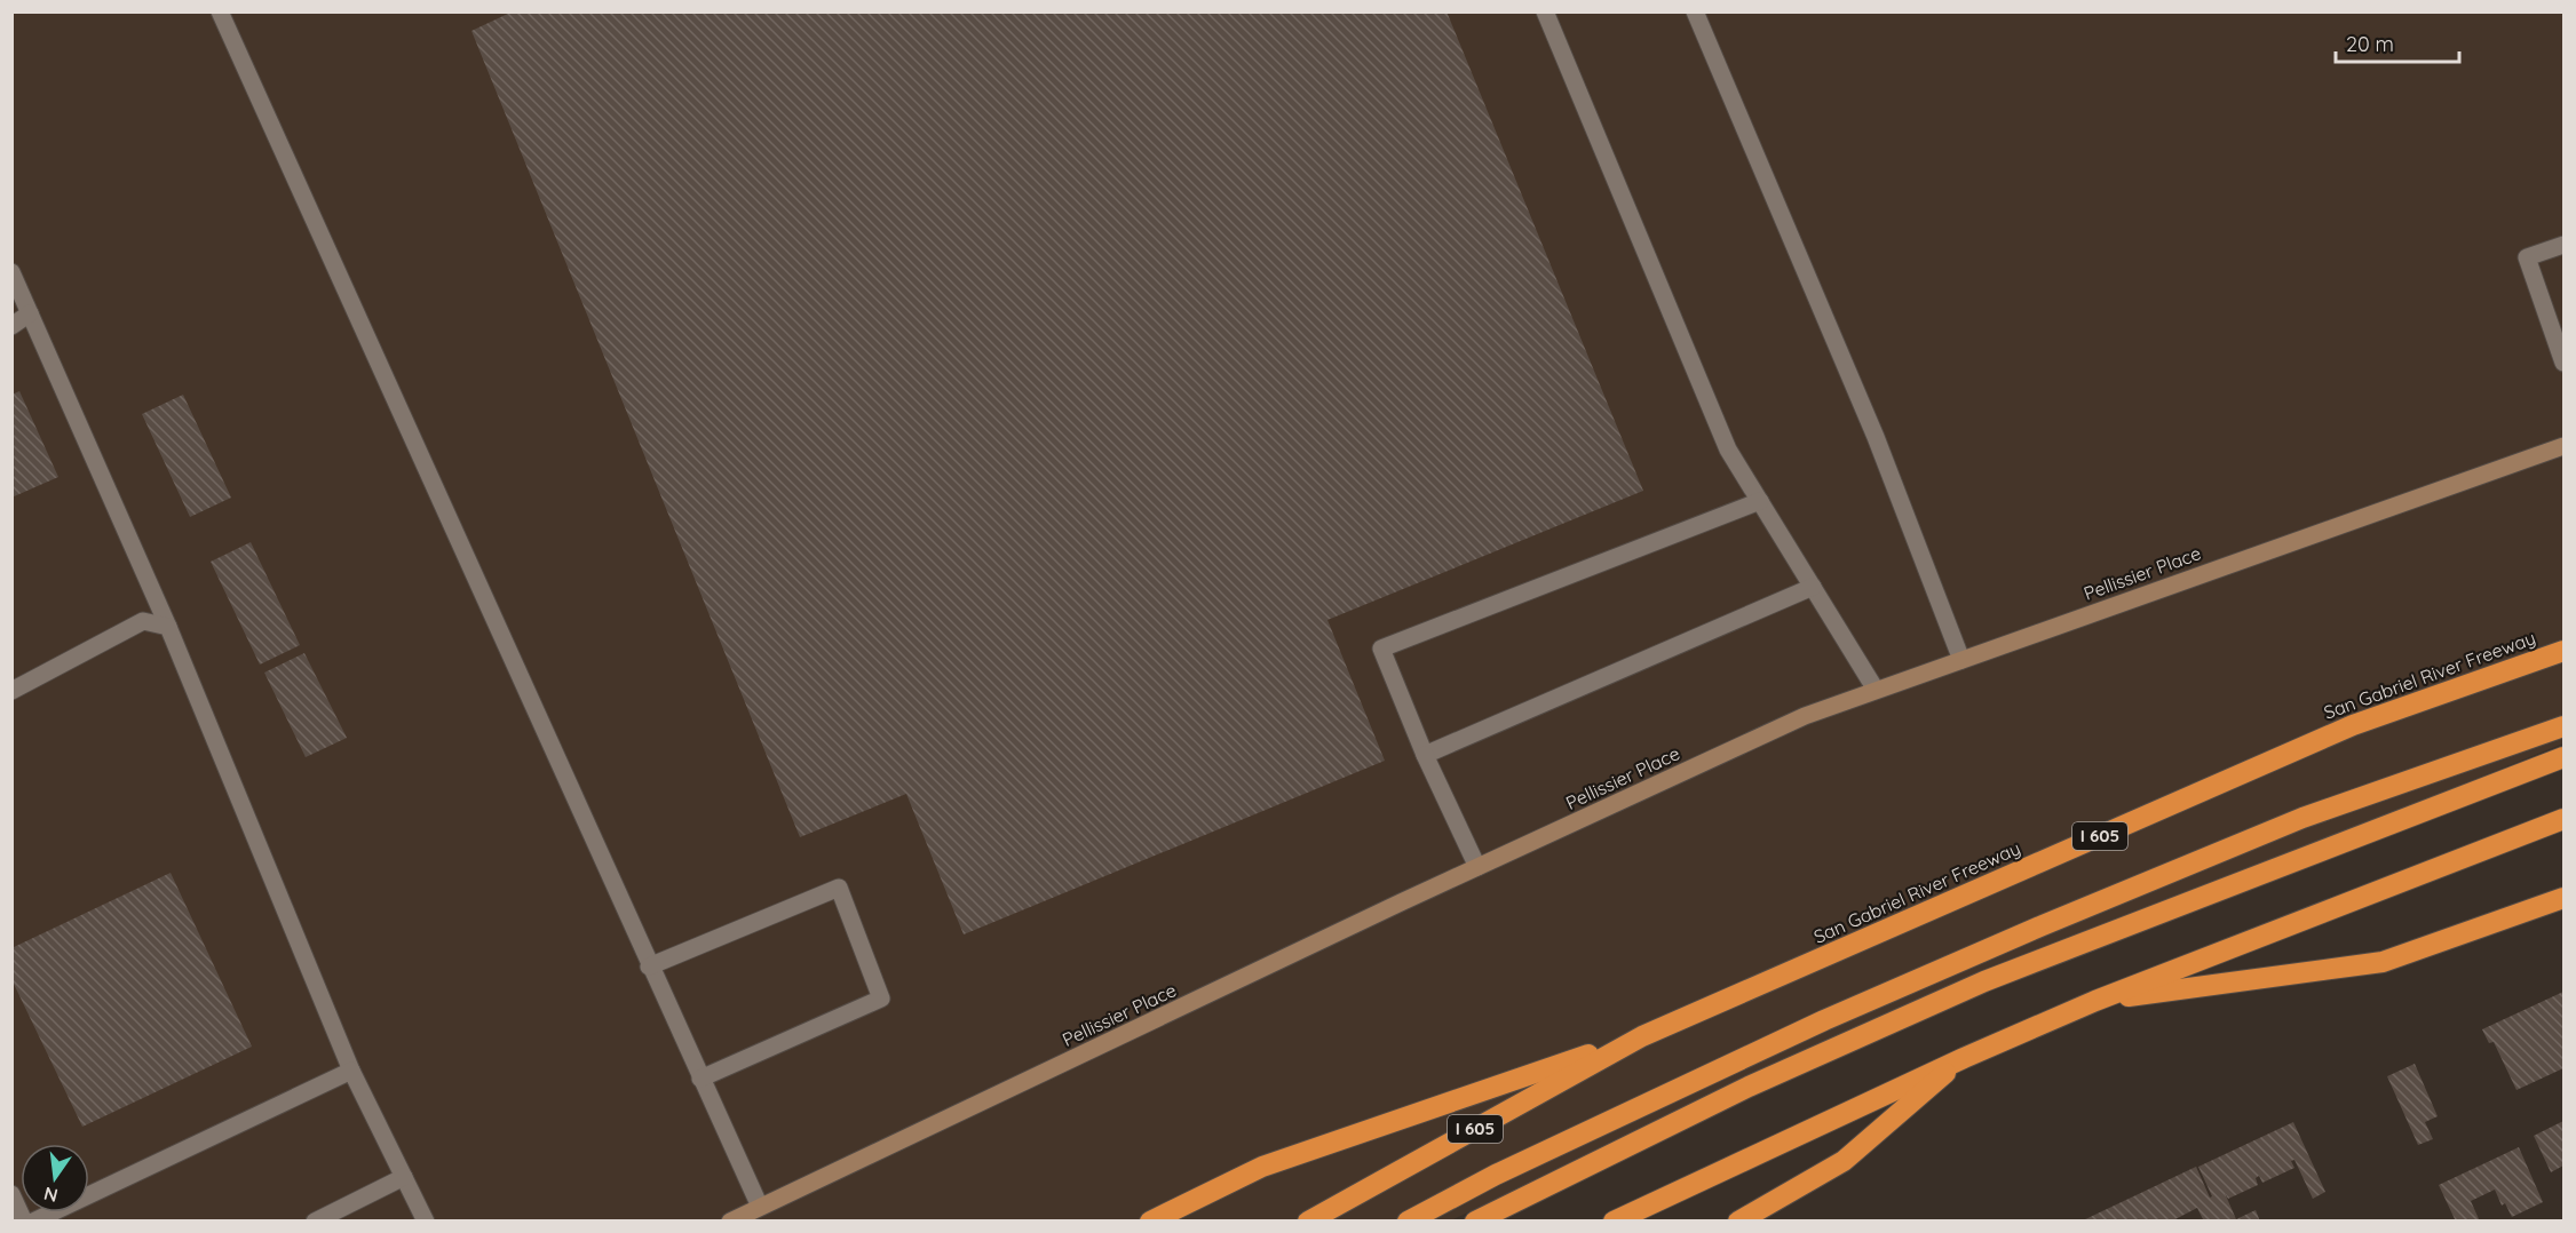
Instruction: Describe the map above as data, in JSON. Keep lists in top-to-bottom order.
{
  "streets": {
    "highway": ["San Gabriel River Freeway", "I 605"],
    "main road": ["Pellissier Place"]
  },
  "scale_bar": "20 m",
  "north": "bottom"
}
